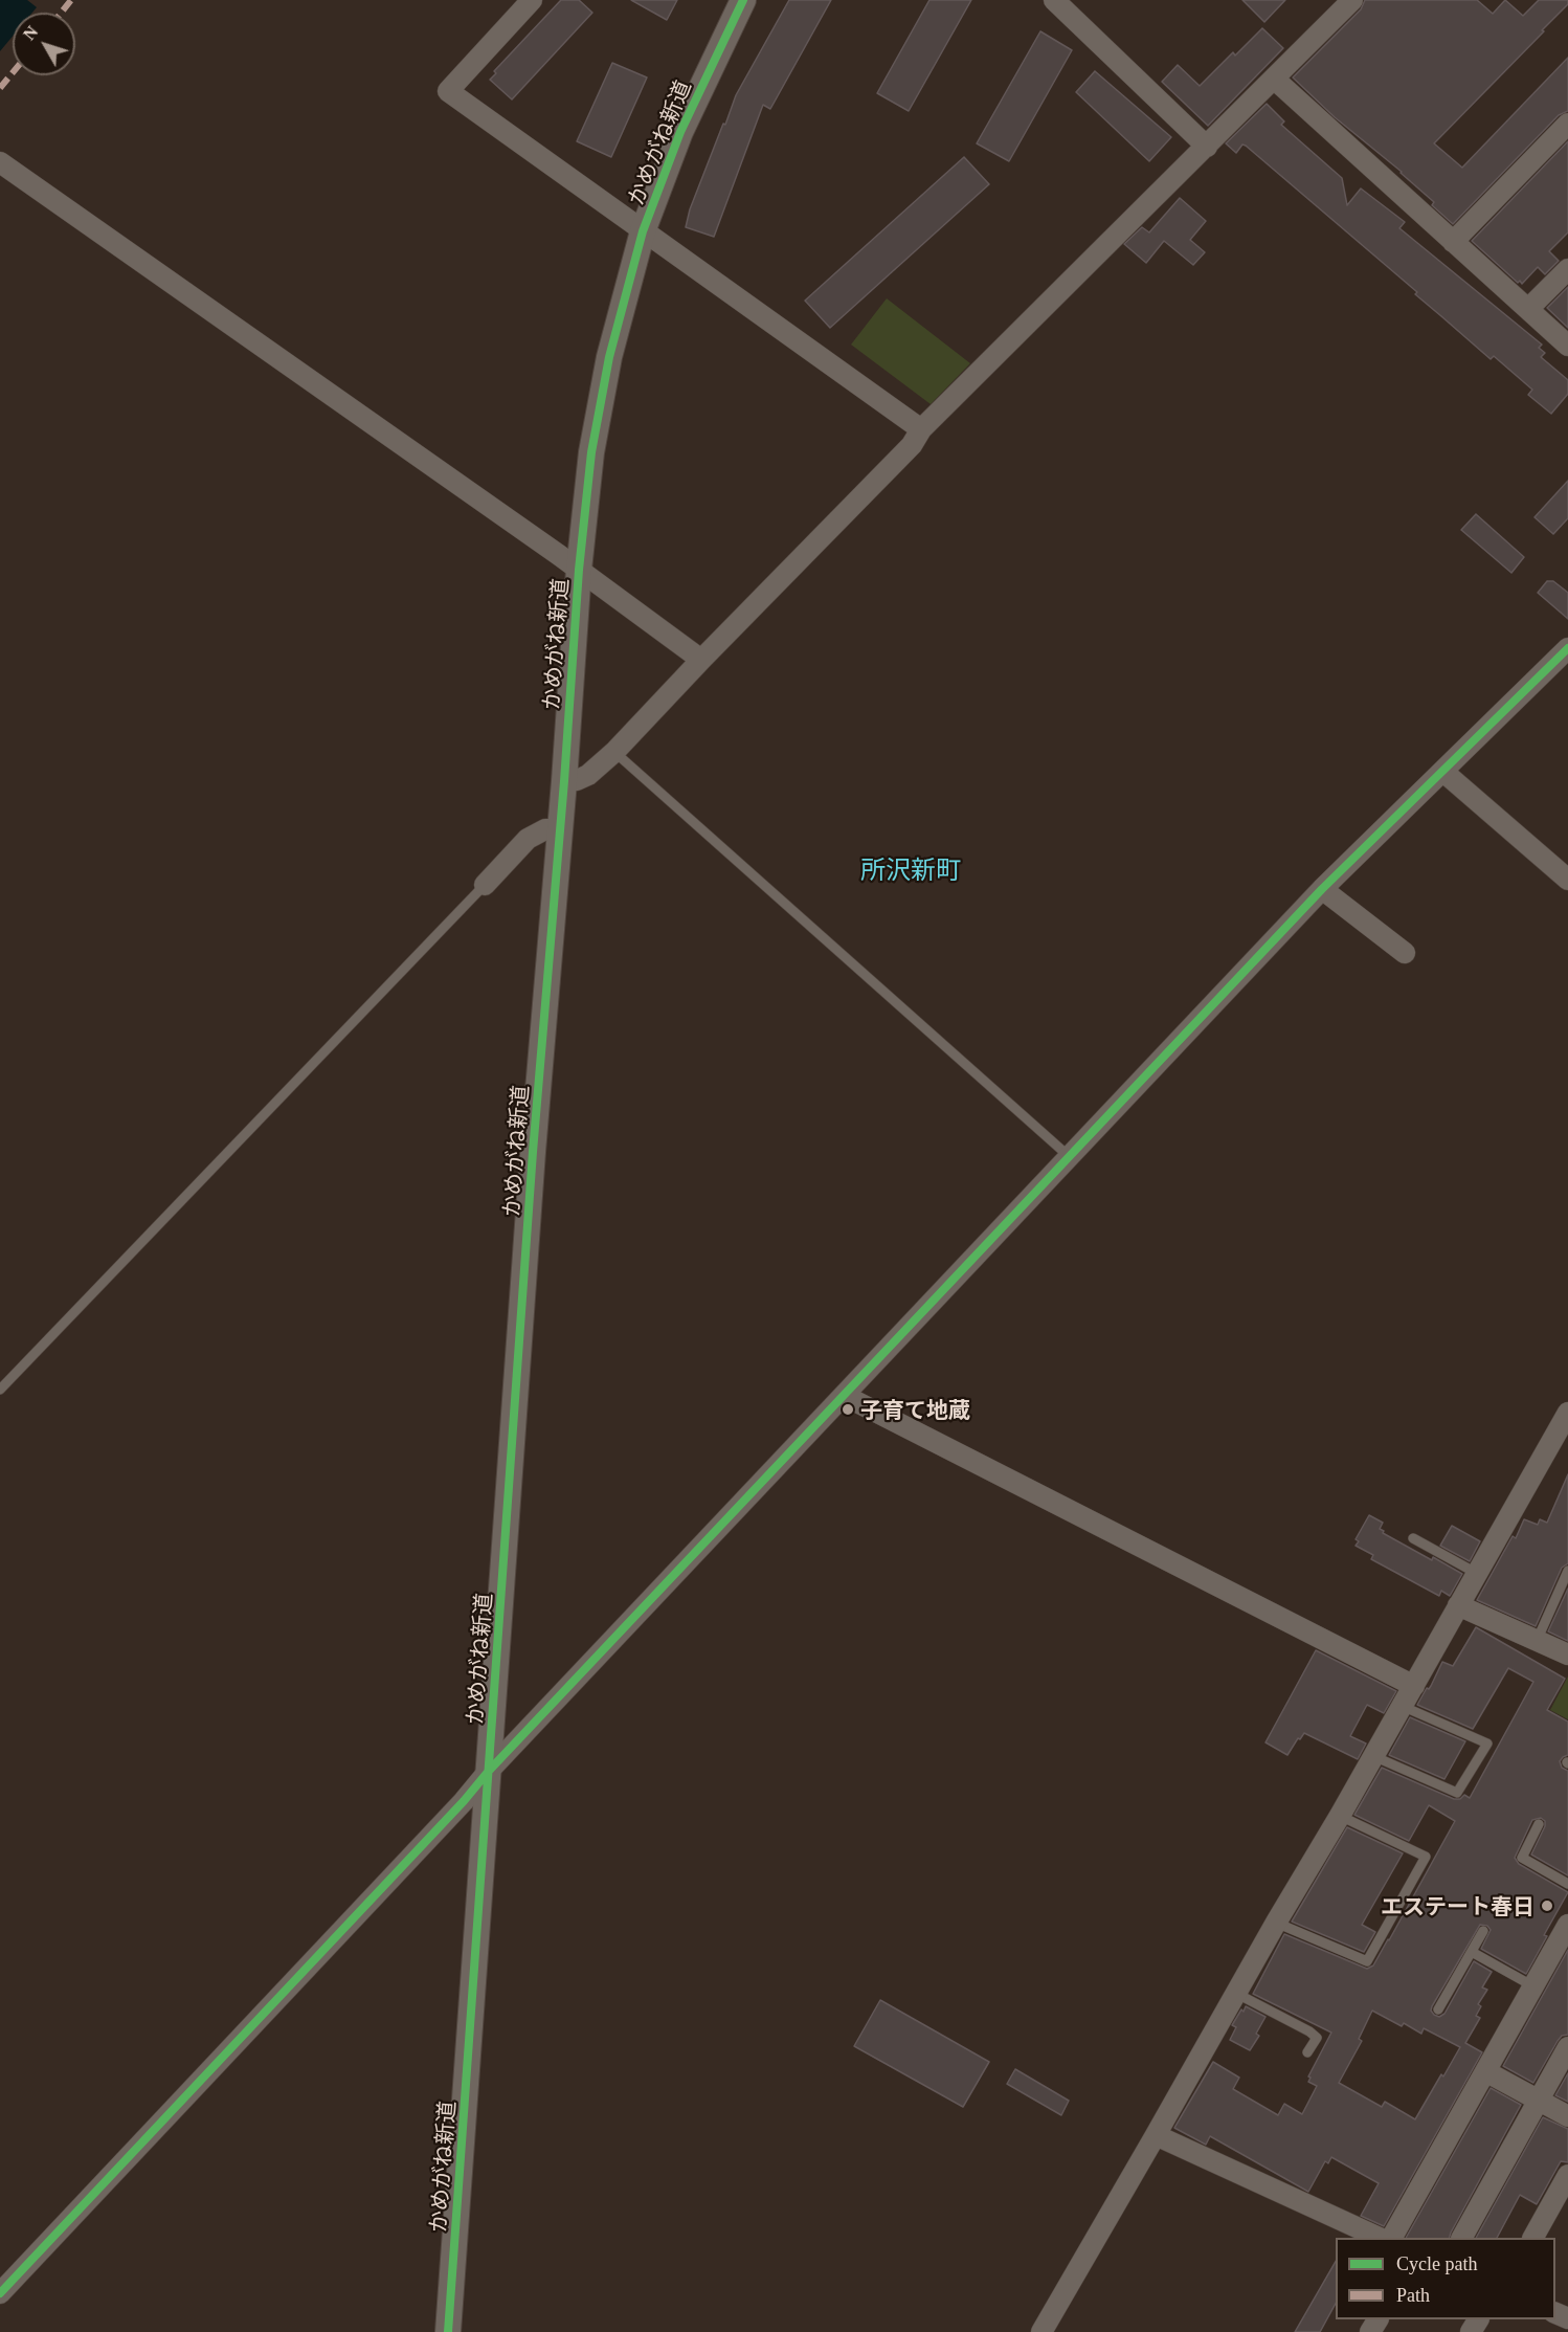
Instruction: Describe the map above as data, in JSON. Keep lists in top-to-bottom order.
{
  "streets": {
    "street": ["かめがね新道"]
  },
  "districts": ["所沢新町"],
  "places": ["子育て地蔵", "エステート春日"],
  "legend": ["Cycle path", "Path"],
  "north": "top left"
}
